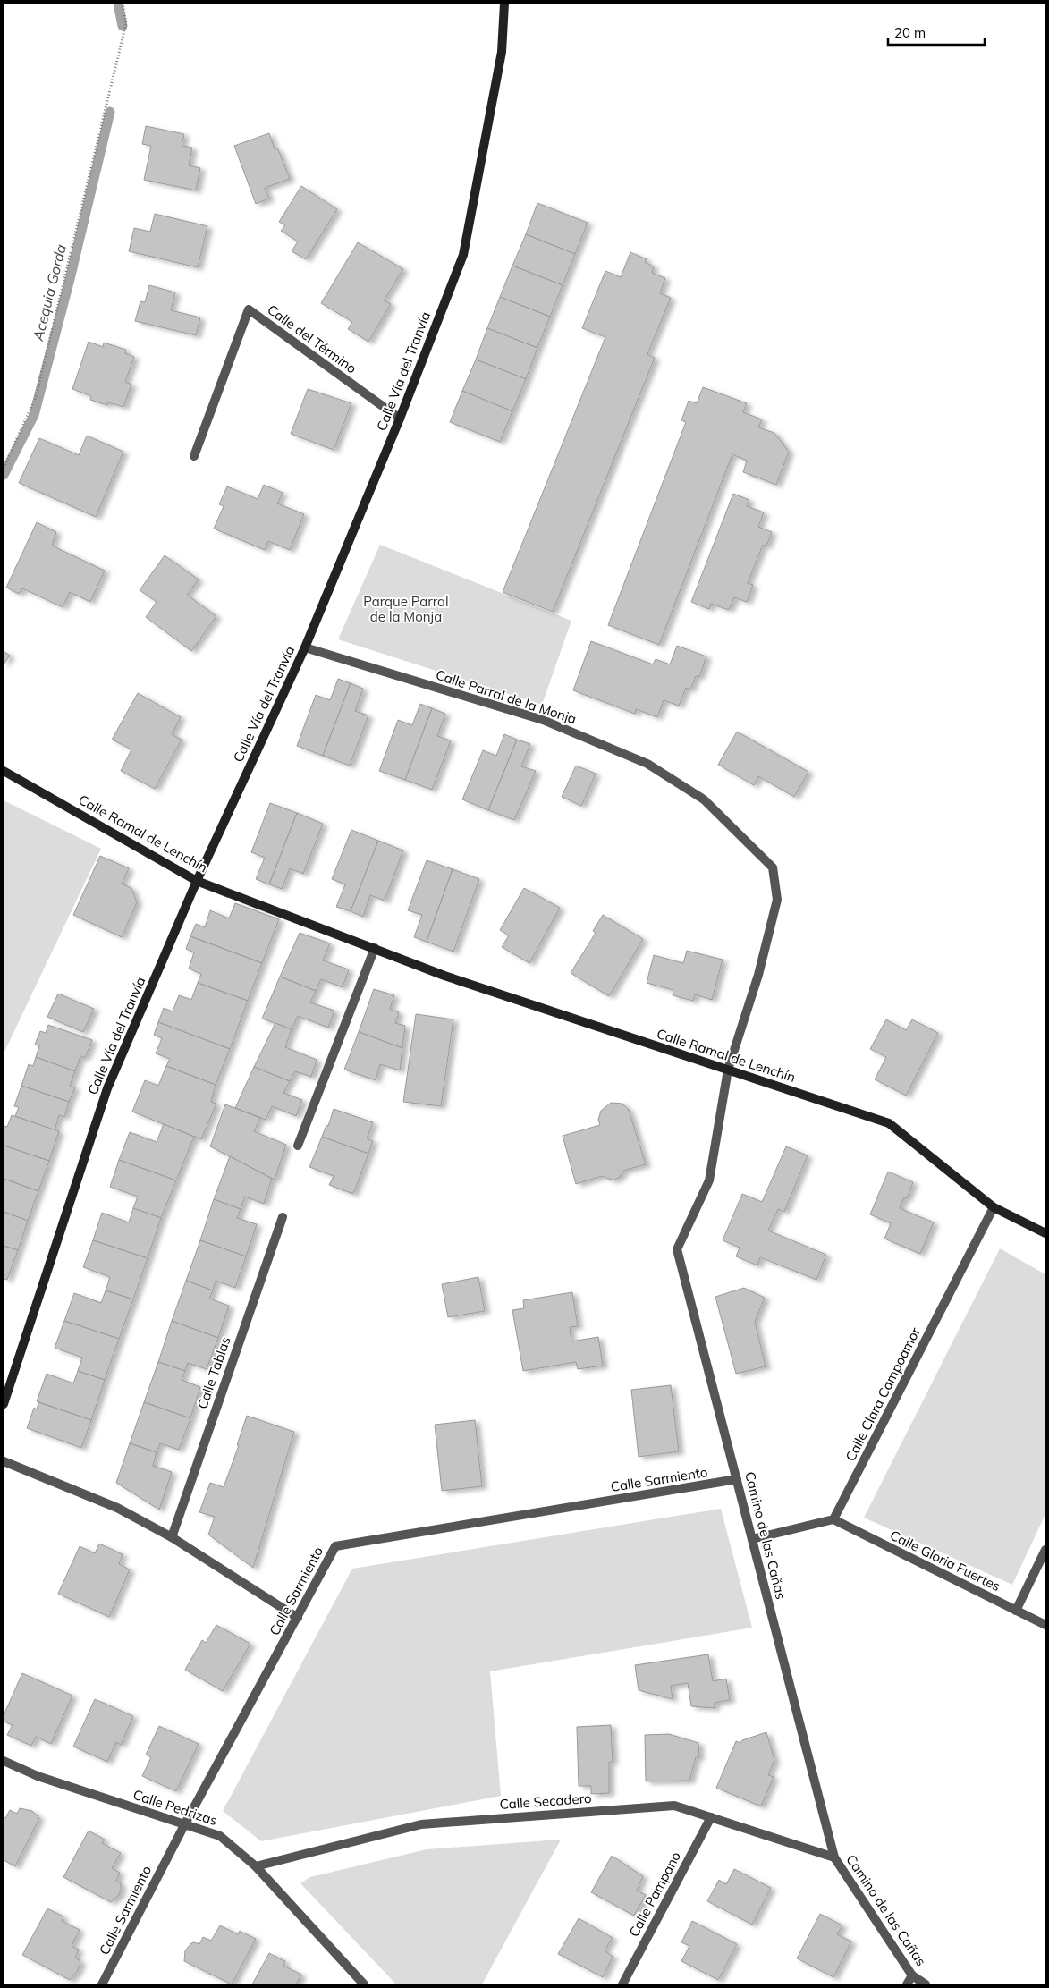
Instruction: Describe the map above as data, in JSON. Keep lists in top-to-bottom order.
{
  "streets": {
    "street": [
      "Calle del Término",
      "Calle Vía del Tranvía",
      "Calle Parral de la Monja",
      "Calle Ramal de Lenchín",
      "Calle Tablas",
      "Calle Clara Campoamor",
      "Calle Sarmiento",
      "Camino de las Cañas",
      "Calle Gloria Fuertes",
      "Calle Secadero",
      "Calle Pedrizas",
      "Calle Pampano"
    ]
  },
  "crossings": [
    ["Calle del Término", "Calle Vía del Tranvía"],
    ["Calle Vía del Tranvía", "Calle Parral de la Monja"],
    ["Calle Vía del Tranvía", "Calle Ramal de Lenchín"],
    ["Calle Parral de la Monja", "Calle Ramal de Lenchín"],
    ["Calle Parral de la Monja", "Camino de las Cañas"],
    ["Calle Ramal de Lenchín", "Calle Clara Campoamor"],
    ["Calle Ramal de Lenchín", "Camino de las Cañas"],
    ["Calle Clara Campoamor", "Calle Gloria Fuertes"],
    ["Calle Sarmiento", "Camino de las Cañas"],
    ["Calle Sarmiento", "Calle Pedrizas"],
    ["Camino de las Cañas", "Calle Secadero"],
    ["Calle Secadero", "Calle Pedrizas"],
    ["Calle Secadero", "Calle Pampano"]
  ],
  "water": ["Acequia Gorda"],
  "parks": ["Parque Parral de la Monja"],
  "scale_bar": "20 m"
}
